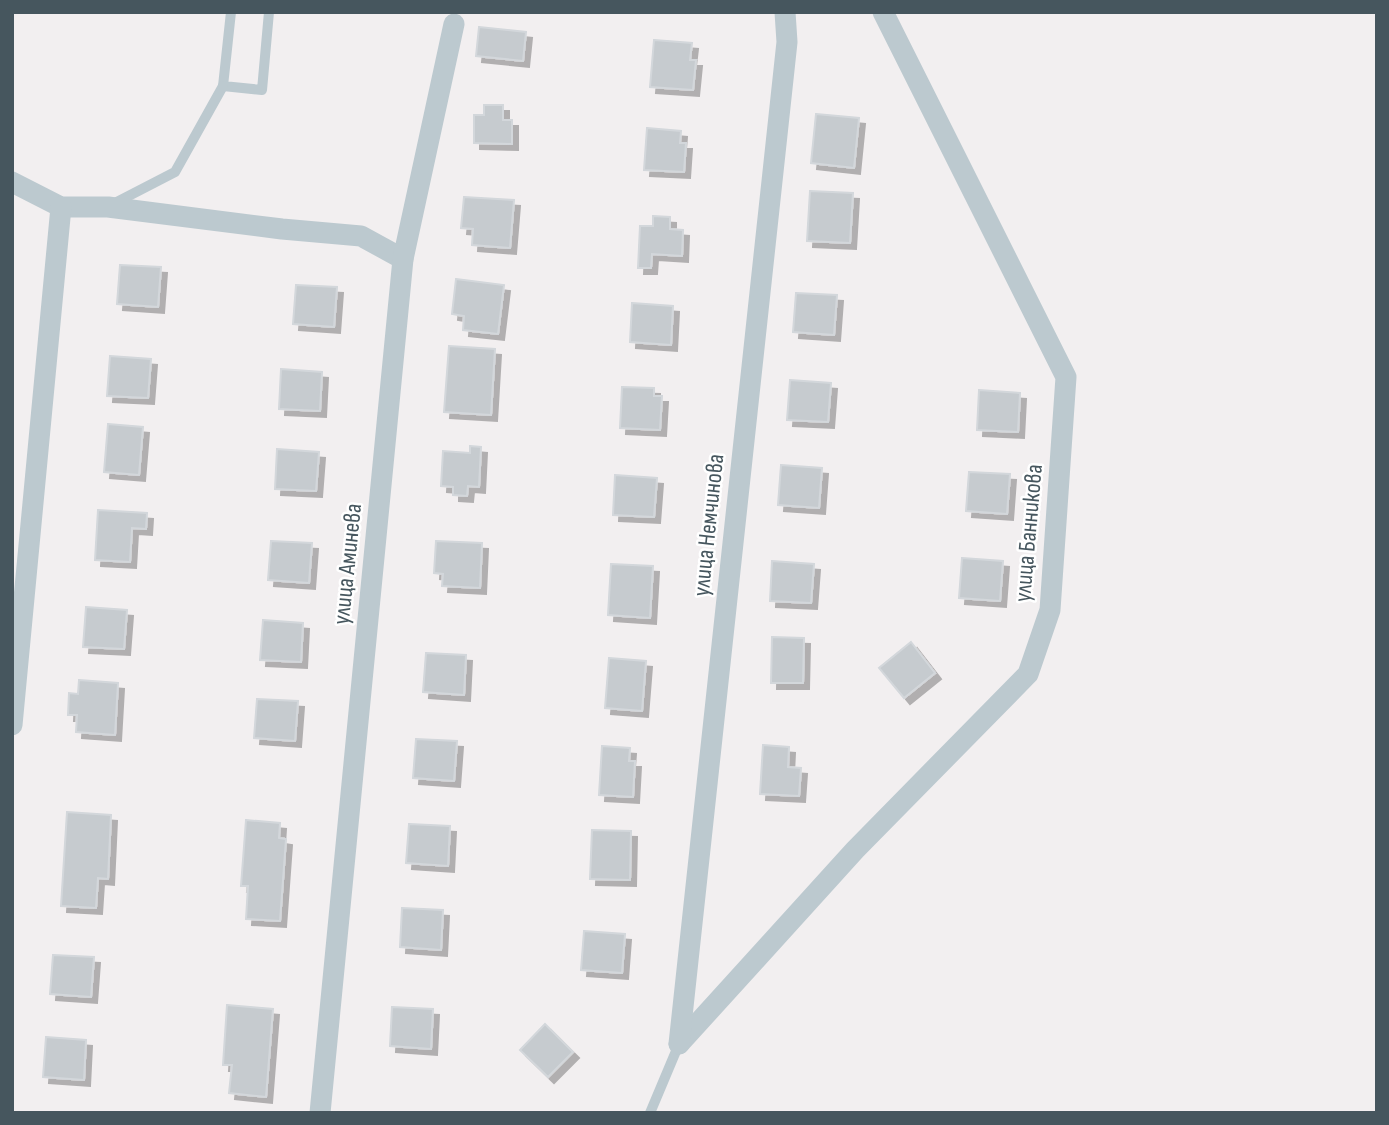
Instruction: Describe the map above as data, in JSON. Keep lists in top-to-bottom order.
{
  "streets": {
    "street": ["улица Немчинова", "улица Банникова", "улица Аминева"]
  },
  "crossings": [
    ["улица Немчинова", "улица Банникова"]
  ]
}
